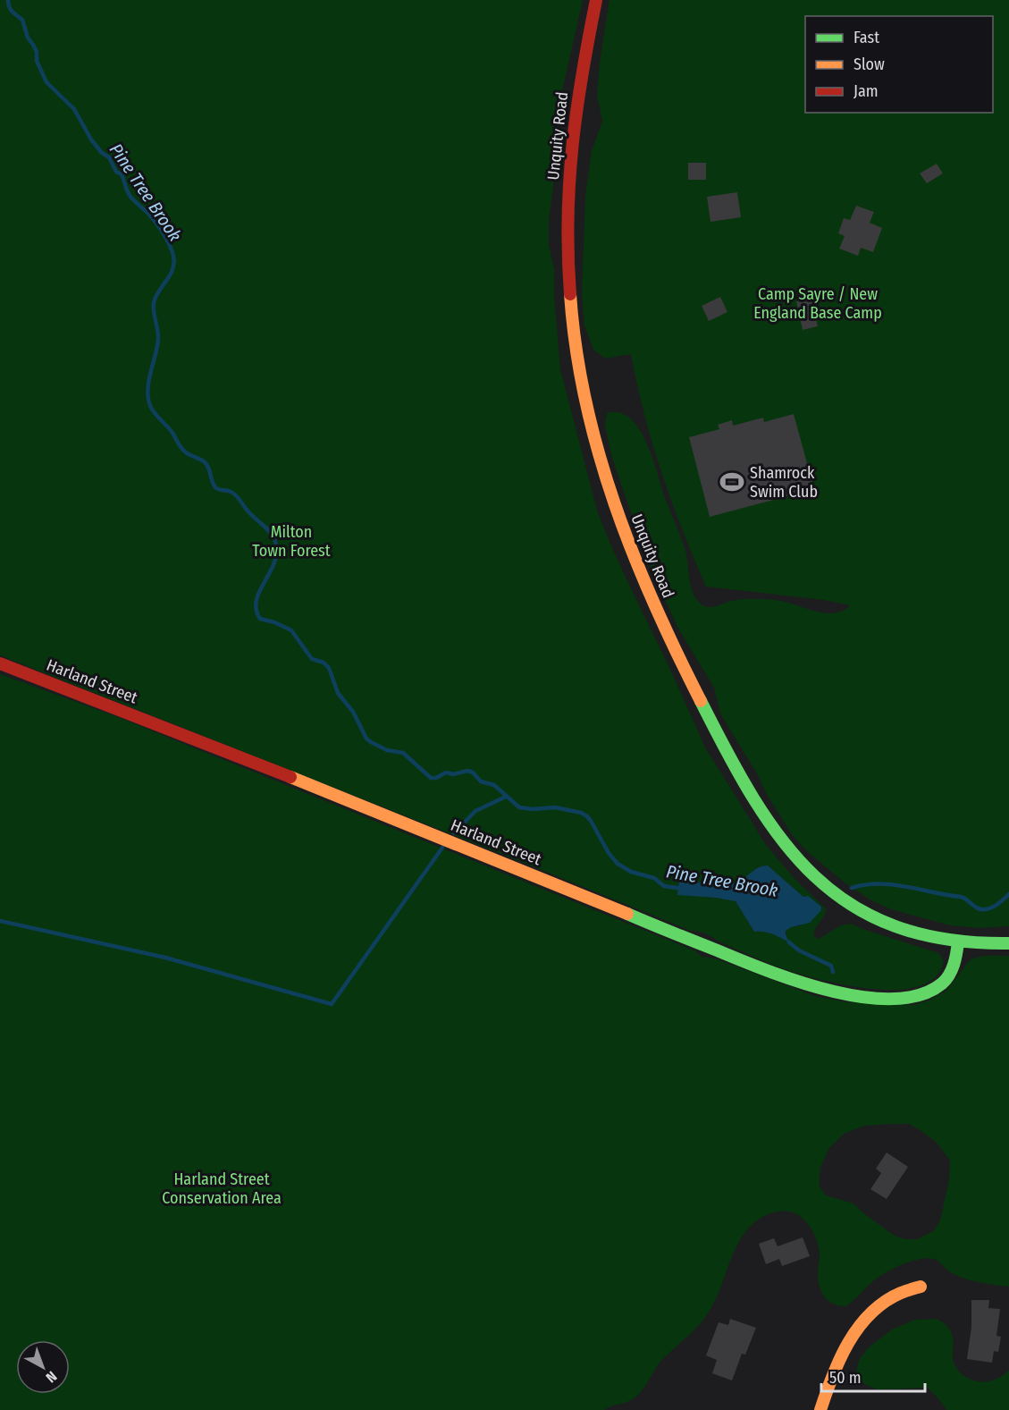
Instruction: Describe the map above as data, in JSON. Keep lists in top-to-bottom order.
{
  "streets": {
    "street": ["Unquity Road", "Harland Street"]
  },
  "crossings": [
    ["Unquity Road", "Harland Street"]
  ],
  "water": ["Pine Tree Brook"],
  "parks": ["Camp Sayre / New England Base Camp", "Milton Town Forest", "Harland Street Conservation Area"],
  "places": {
    "sports": ["Shamrock Swim Club"]
  },
  "legend": ["Fast", "Slow", "Jam"],
  "scale_bar": "50 m",
  "north": "bottom right"
}
